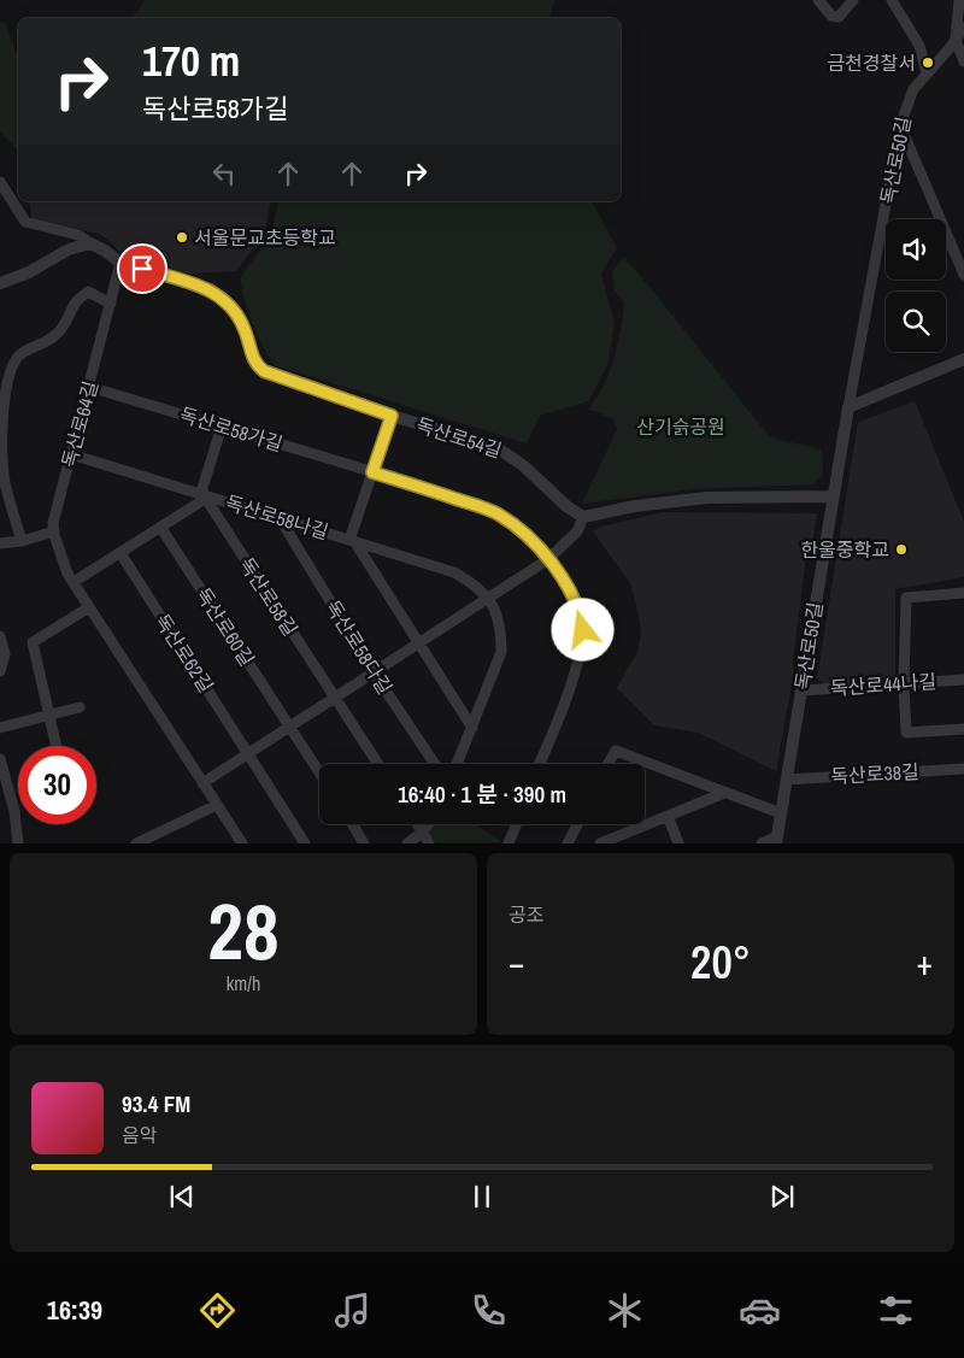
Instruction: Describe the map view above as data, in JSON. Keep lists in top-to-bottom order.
{
  "streets": {
    "street": [
      "독산로50길",
      "독산로64길",
      "독산로58가길",
      "독산로54길",
      "독산로58나길",
      "독산로58길",
      "독산로60길",
      "독산로58다길",
      "독산로62길",
      "독산로44나길",
      "독산로38길"
    ]
  },
  "crossings": [
    ["독산로50길", "독산로44나길"],
    ["독산로50길", "독산로38길"],
    ["독산로64길", "독산로58가길"],
    ["독산로64길", "독산로54길"],
    ["독산로64길", "독산로58나길"],
    ["독산로58가길", "독산로58나길"],
    ["독산로58나길", "독산로58길"],
    ["독산로58나길", "독산로58다길"]
  ],
  "parks": ["산기슭공원"],
  "places": ["금천경찰서", "서울문교초등학교", "한울중학교"],
  "page": {
    "turn": ["170 m", "독산로58가길"],
    "limit": "30",
    "trip": "16:40 · 1 분 · 390 m",
    "tile": [
      ["28", "km/h"],
      "공조"
    ],
    "heat": ["−", "20°", "+"],
    "song": ["93.4 FM", "음악"],
    "tabs": "16:39"
  }
}
